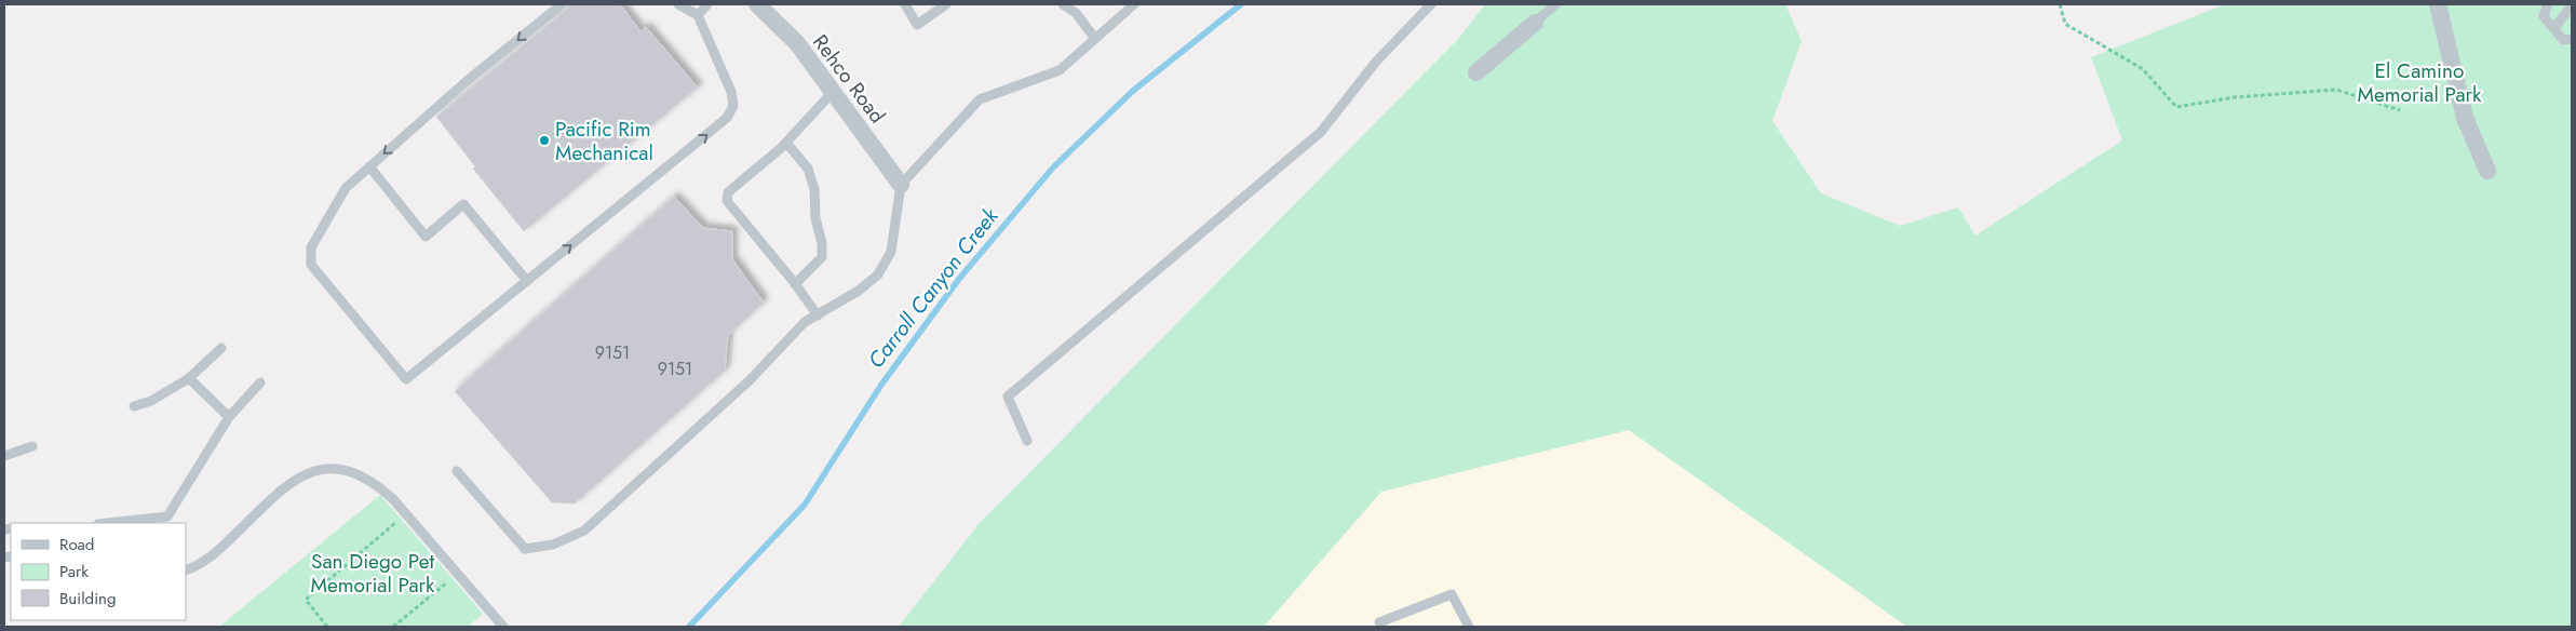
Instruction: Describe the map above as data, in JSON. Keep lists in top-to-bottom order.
{
  "streets": {
    "street": ["Rehco Road"]
  },
  "water": ["Carroll Canyon Creek"],
  "parks": ["El Camino Memorial Park", "San Diego Pet Memorial Park"],
  "places": ["Pacific Rim Mechanical"],
  "house_numbers": ["9151", "9151"],
  "legend": ["Road", "Park", "Building"]
}
